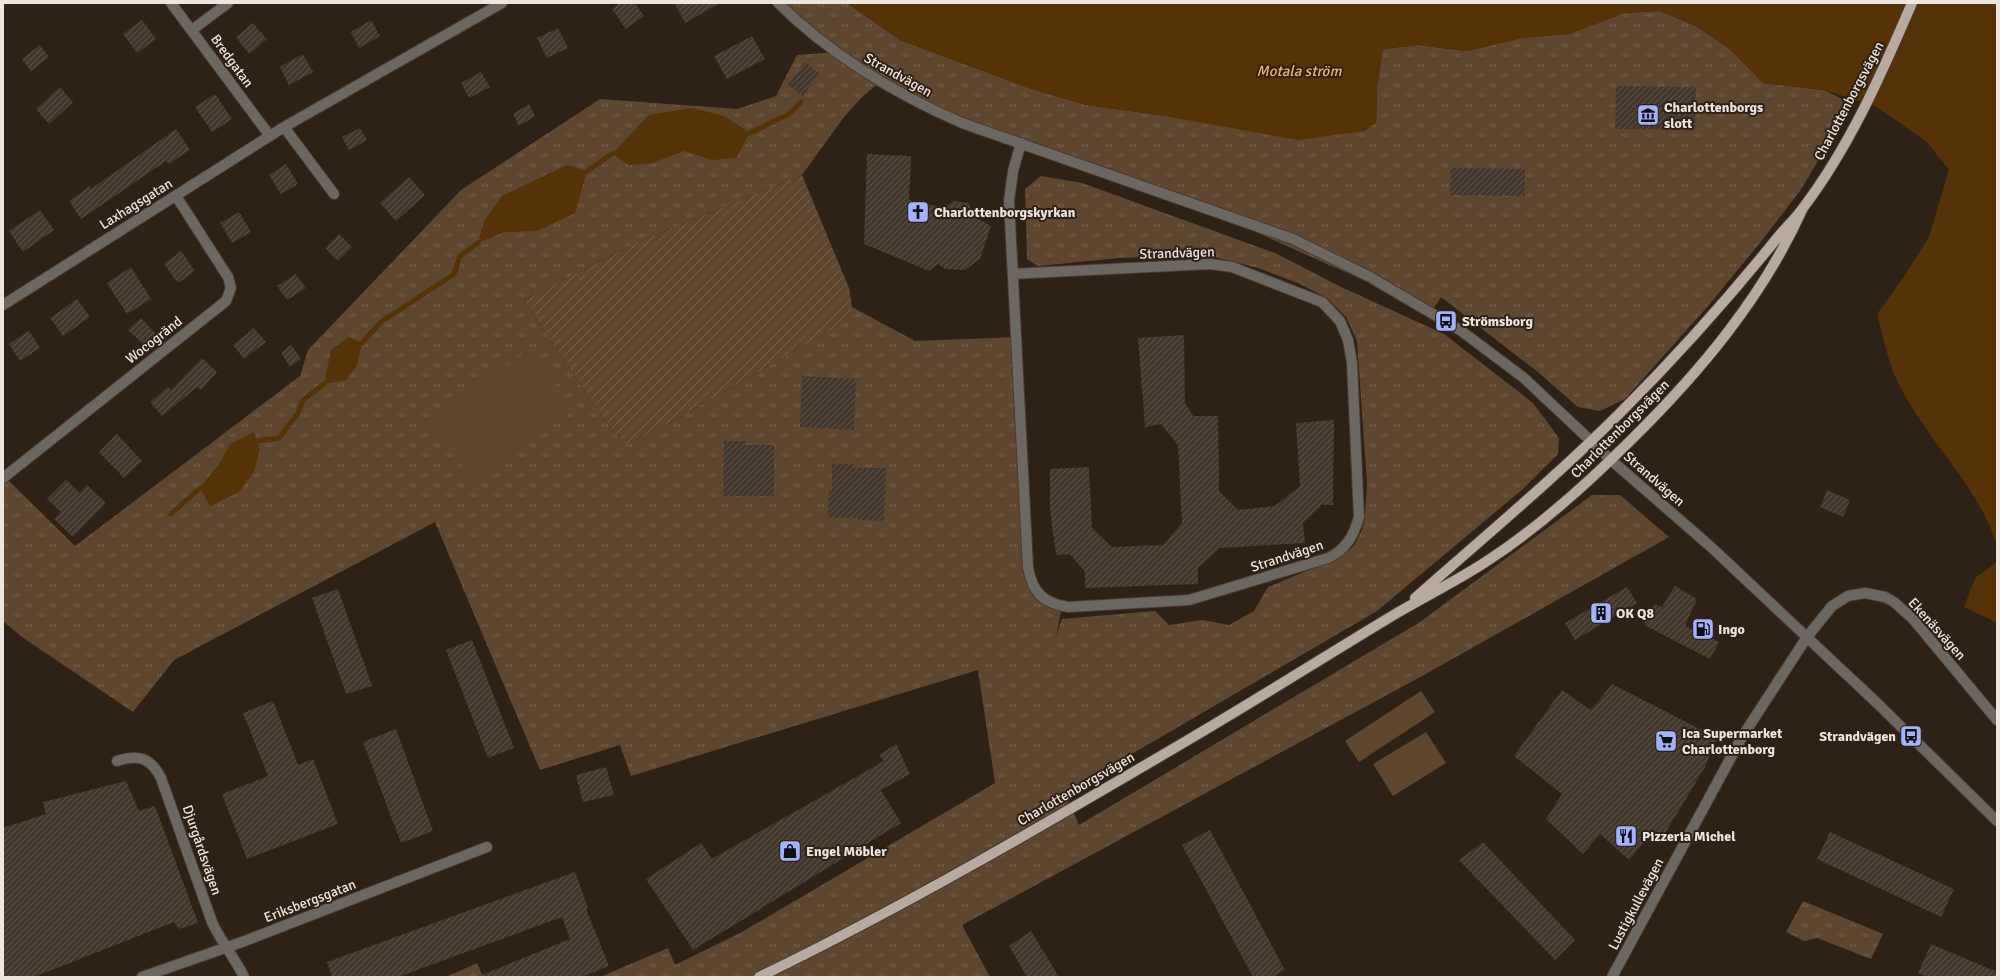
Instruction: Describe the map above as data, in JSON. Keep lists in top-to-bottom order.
{
  "streets": {
    "main road": ["Charlottenborgsvägen"],
    "street": [
      "Bredgatan",
      "Strandvägen",
      "Laxhagsgatan",
      "Wocogränd",
      "Ekenäsvägen",
      "Djurgårdsvägen",
      "Eriksbergsgatan",
      "Lustigkullevägen"
    ]
  },
  "crossings": [
    ["Bredgatan", "Laxhagsgatan"],
    ["Strandvägen", "Charlottenborgsvägen"],
    ["Strandvägen", "Ekenäsvägen"],
    ["Strandvägen", "Lustigkullevägen"],
    ["Laxhagsgatan", "Wocogränd"],
    ["Ekenäsvägen", "Lustigkullevägen"],
    ["Djurgårdsvägen", "Eriksbergsgatan"]
  ],
  "water": ["Motala ström"],
  "places": {
    "museum": ["Charlottenborgs slott"],
    "church": ["Charlottenborgskyrkan"],
    "bus stop": ["Strömsborg", "Strandvägen"],
    "building": ["OK Q8"],
    "fuel station": ["Ingo"],
    "supermarket": ["Ica Supermarket Charlottenborg"],
    "restaurant": ["Pizzeria Michel"],
    "shop": ["Engel Möbler"]
  }
}
